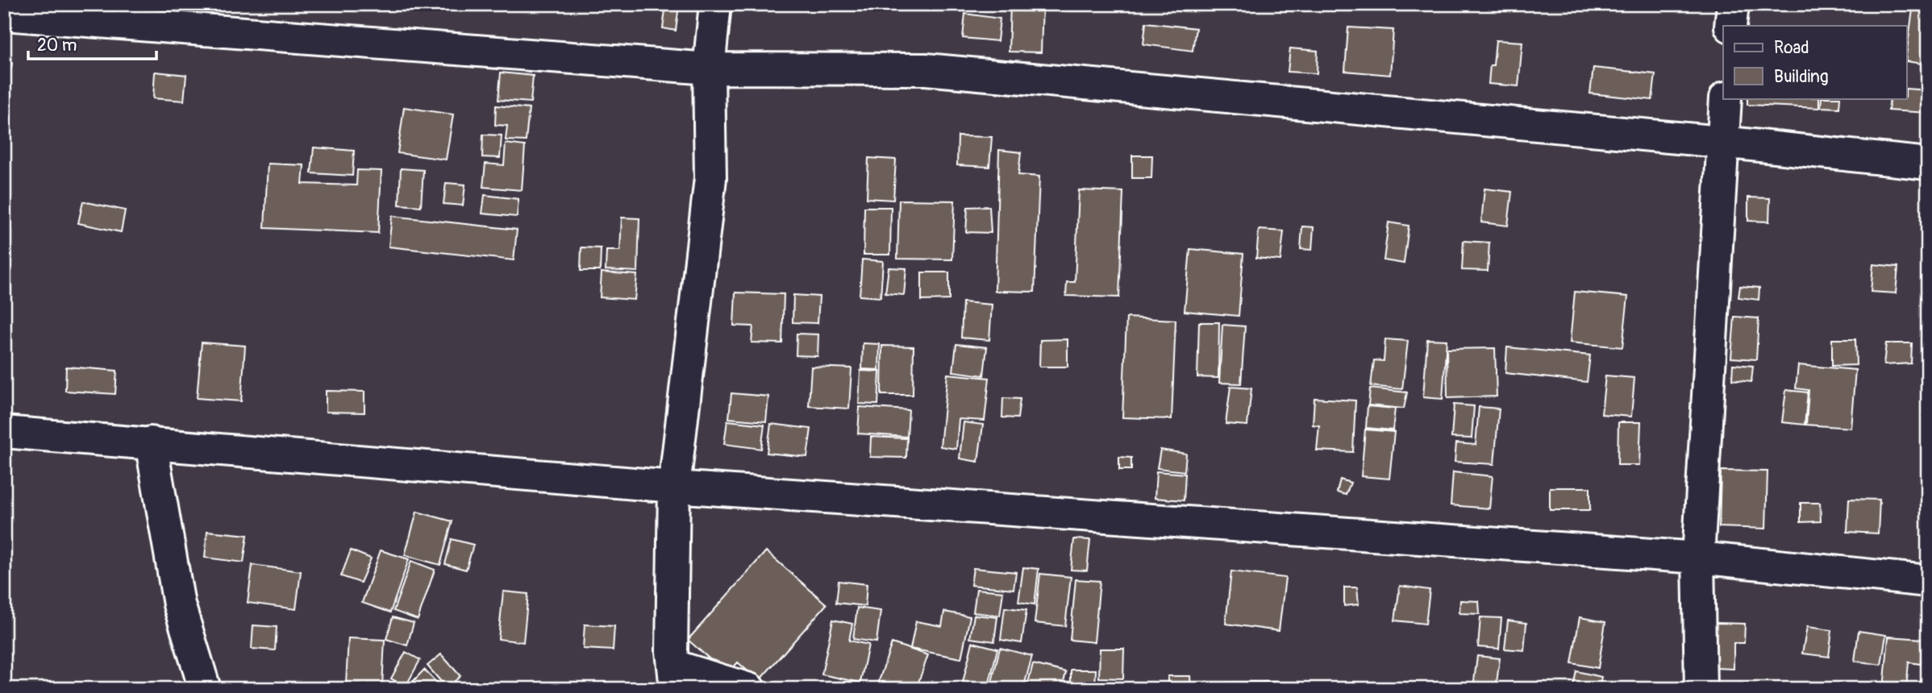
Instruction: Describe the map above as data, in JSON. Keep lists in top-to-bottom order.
{
  "legend": ["Road", "Building"],
  "scale_bar": "20 m"
}
